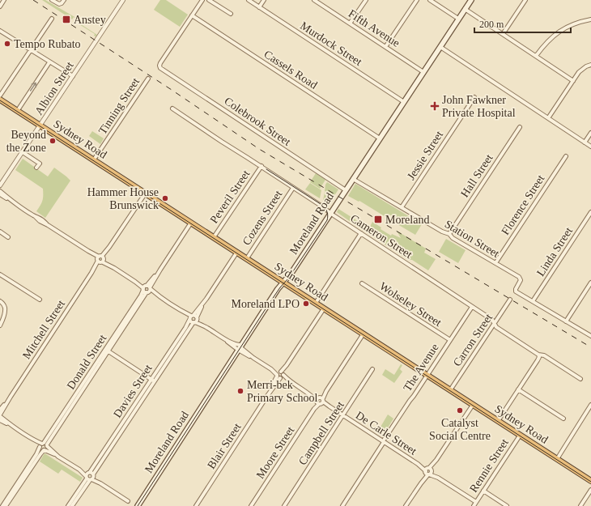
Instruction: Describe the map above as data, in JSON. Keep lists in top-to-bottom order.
{
  "streets": {
    "highway": ["Sydney Road"],
    "main road": ["Moreland Road"],
    "street": [
      "Fifth Avenue",
      "Murdock Street",
      "Cassels Road",
      "Albion Street",
      "Tinning Street",
      "Colebrook Street",
      "Jessie Street",
      "Hall Street",
      "Peveril Street",
      "Florence Street",
      "Cozens Street",
      "Cameron Street",
      "Station Street",
      "Linda Street",
      "Wolseley Street",
      "Mitchell Street",
      "Carron Street",
      "Donald Street",
      "The Avenue",
      "Davies Street",
      "Campbell Street",
      "De Carle Street",
      "Blair Street",
      "Moore Street",
      "Rennie Street"
    ]
  },
  "crossings": [
    ["Fifth Avenue", "Moreland Road"],
    ["Murdock Street", "Moreland Road"],
    ["Cassels Road", "Colebrook Street"],
    ["Cassels Road", "Moreland Road"],
    ["Albion Street", "Sydney Road"],
    ["Tinning Street", "Sydney Road"],
    ["Colebrook Street", "Moreland Road"],
    ["Sydney Road", "Peveril Street"],
    ["Sydney Road", "Cozens Street"],
    ["Sydney Road", "Moreland Road"],
    ["Sydney Road", "Mitchell Street"],
    ["Sydney Road", "Carron Street"],
    ["Sydney Road", "Donald Street"],
    ["Sydney Road", "The Avenue"],
    ["Sydney Road", "Davies Street"],
    ["Sydney Road", "Blair Street"],
    ["Sydney Road", "Moore Street"],
    ["Sydney Road", "Rennie Street"],
    ["Jessie Street", "Station Street"],
    ["Hall Street", "Station Street"],
    ["Peveril Street", "Cameron Street"],
    ["Florence Street", "Station Street"],
    ["Cozens Street", "Cameron Street"],
    ["Moreland Road", "Cameron Street"],
    ["Moreland Road", "Station Street"],
    ["Moreland Road", "De Carle Street"],
    ["Cameron Street", "Carron Street"],
    ["Cameron Street", "The Avenue"],
    ["Station Street", "Linda Street"],
    ["Wolseley Street", "The Avenue"],
    ["Mitchell Street", "De Carle Street"],
    ["Donald Street", "De Carle Street"],
    ["The Avenue", "De Carle Street"],
    ["Davies Street", "De Carle Street"],
    ["Campbell Street", "De Carle Street"],
    ["De Carle Street", "Blair Street"],
    ["De Carle Street", "Moore Street"],
    ["De Carle Street", "Rennie Street"]
  ],
  "places": {
    "transit": ["Anstey", "Moreland"],
    "other": [
      "Tempo Rubato",
      "Beyond the Zone",
      "Hammer House Brunswick",
      "Moreland LPO",
      "Merri-bek Primary School",
      "Catalyst Social Centre"
    ],
    "health": ["John Fawkner Private Hospital"]
  },
  "scale_bar": "200 m"
}
